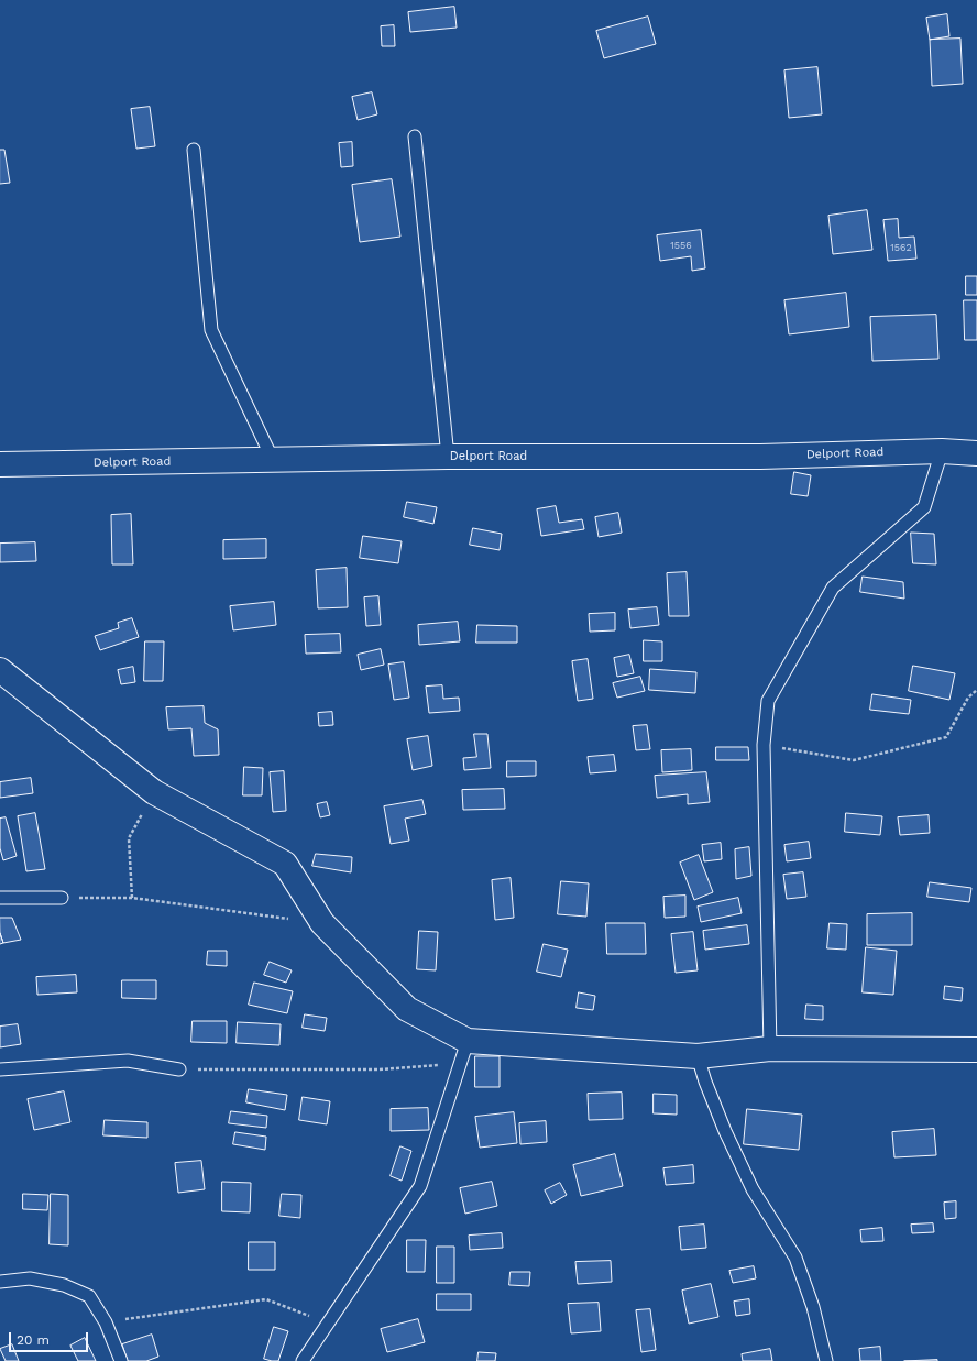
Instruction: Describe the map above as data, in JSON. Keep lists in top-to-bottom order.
{
  "streets": {
    "street": ["Delport Road"]
  },
  "house_numbers": ["1556", "1562"],
  "scale_bar": "20 m"
}
